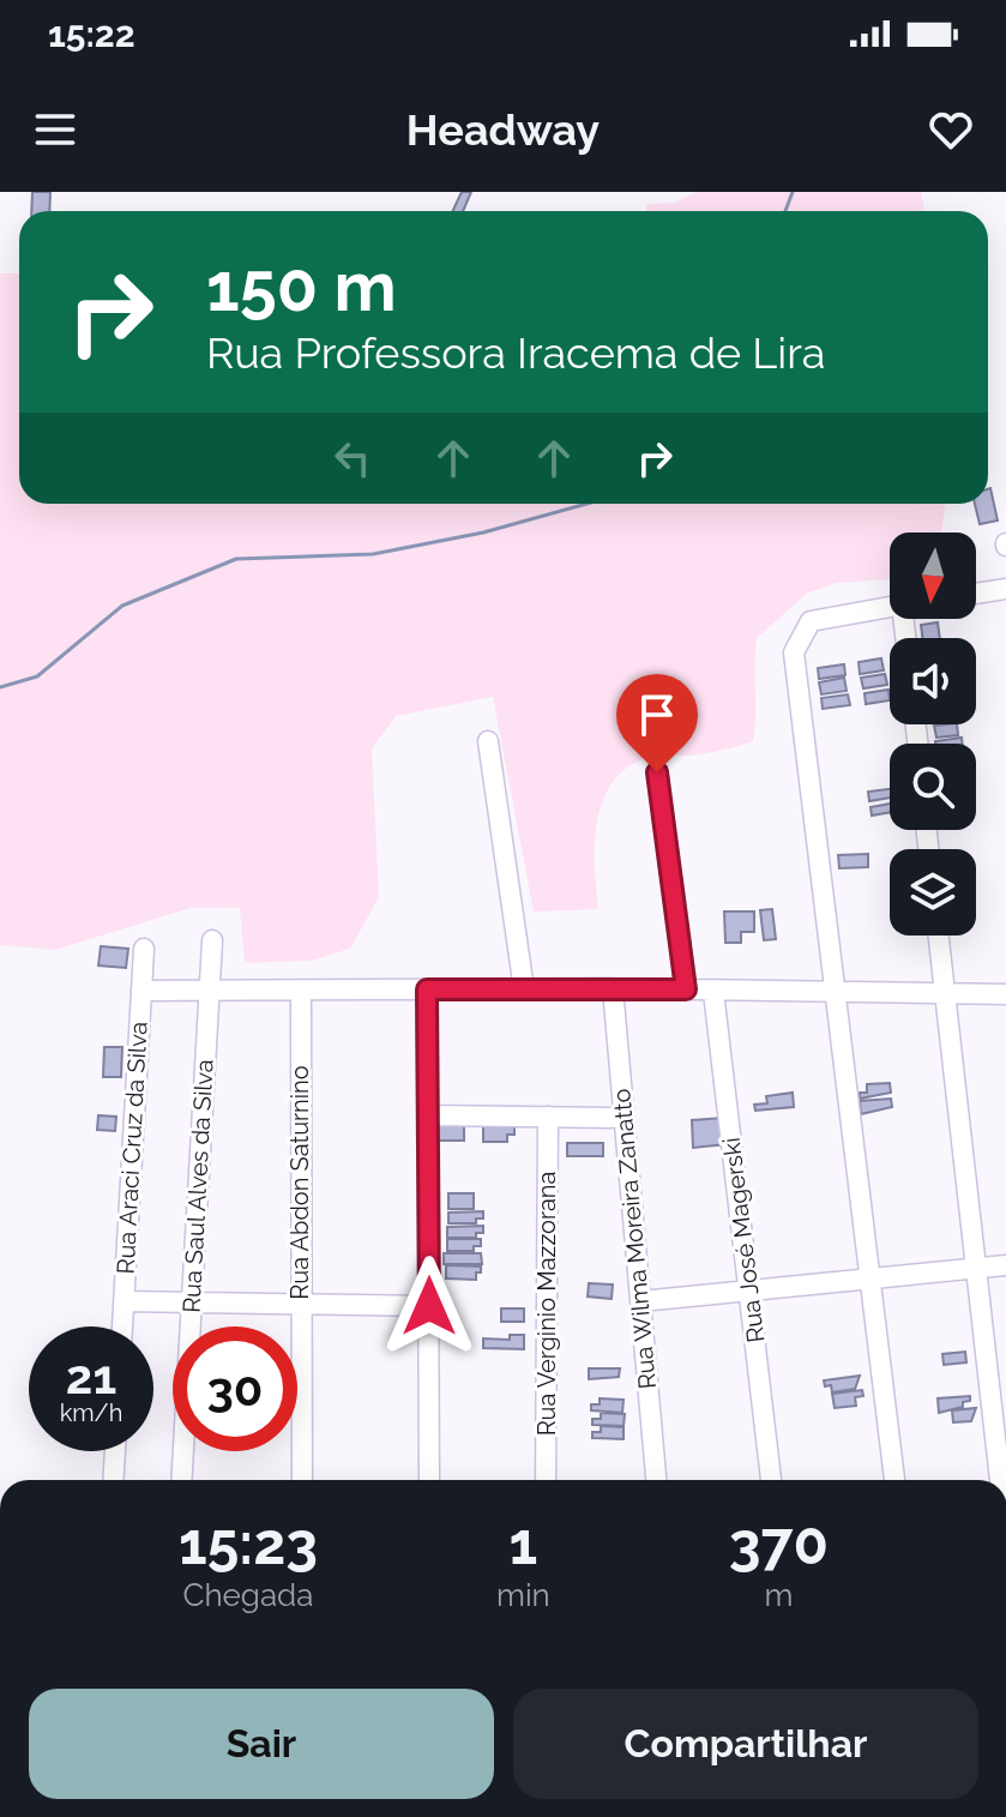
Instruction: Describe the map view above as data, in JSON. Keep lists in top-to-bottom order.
{
  "streets": {
    "street": [
      "Rua Araci Cruz da Silva",
      "Rua Abdon Saturnino",
      "Rua Saul Alves da Silva",
      "Rua Wilma Moreira Zanatto",
      "Rua José Magerski",
      "Rua Verginio Mazzorana"
    ]
  },
  "north": "bottom",
  "page": {
    "status": "15:22",
    "header": "Headway",
    "turn": ["150 m", "Rua Professora Iracema de Lira"],
    "speed": "21 km/h",
    "limit": "30",
    "eta": [
      "15:23",
      "Chegada",
      "1",
      "min",
      "370",
      "m"
    ],
    "buttons": ["Sair", "Compartilhar"]
  }
}
